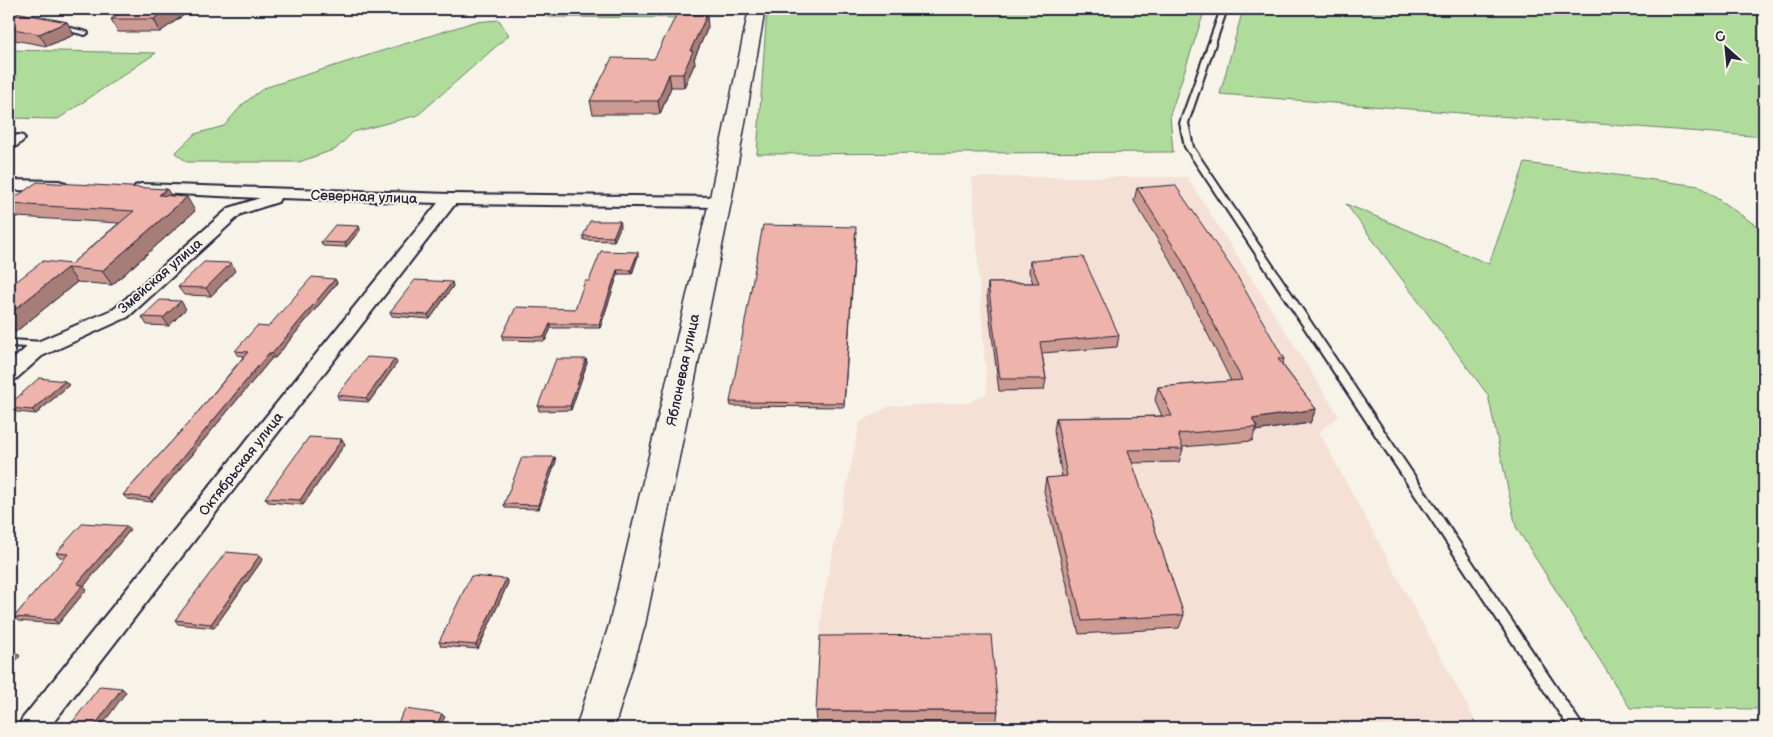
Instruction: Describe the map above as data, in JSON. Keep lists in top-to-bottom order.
{
  "streets": {
    "street": [
      "Северная улица",
      "Змейская улица",
      "Яблоневая улица",
      "Октябрьская улица"
    ]
  },
  "crossings": [
    ["Северная улица", "Змейская улица"],
    ["Северная улица", "Яблоневая улица"],
    ["Северная улица", "Октябрьская улица"]
  ],
  "north": "top left"
}
